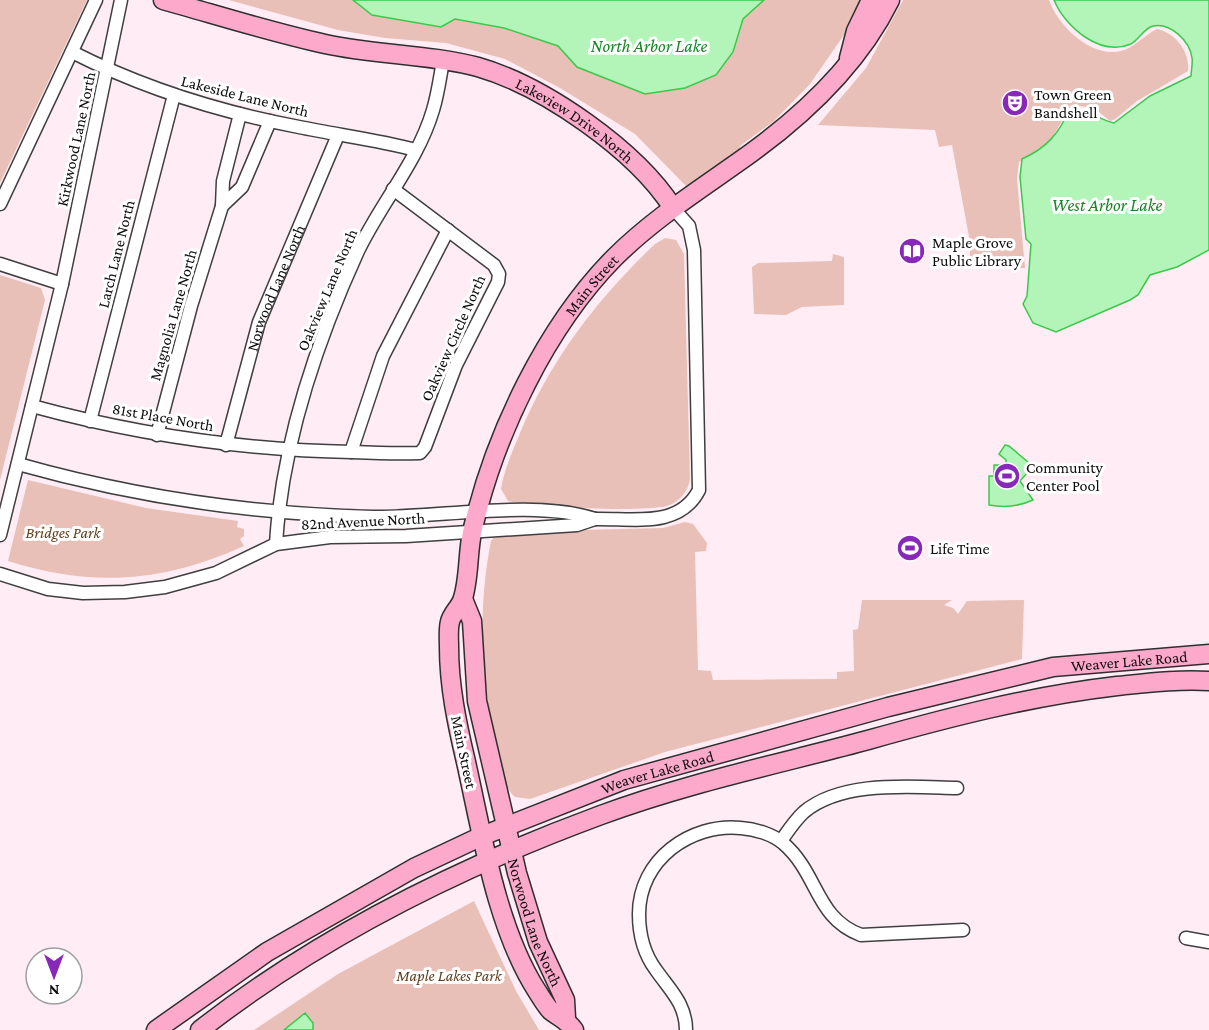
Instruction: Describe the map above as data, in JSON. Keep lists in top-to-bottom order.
{
  "streets": {
    "street": [
      "Lakeside Lane North",
      "Lakeview Drive North",
      "Kirkwood Lane North",
      "Larch Lane North",
      "Main Street",
      "Norwood Lane North",
      "Oakview Lane North",
      "Magnolia Lane North",
      "Oakview Circle North",
      "81st Place North",
      "82nd Avenue North",
      "Weaver Lake Road"
    ]
  },
  "crossings": [
    ["Lakeside Lane North", "Kirkwood Lane North"],
    ["Lakeside Lane North", "Larch Lane North"],
    ["Lakeside Lane North", "Norwood Lane North"],
    ["Lakeside Lane North", "Oakview Lane North"],
    ["Lakeside Lane North", "Magnolia Lane North"],
    ["Lakeview Drive North", "Main Street"],
    ["Lakeview Drive North", "Oakview Lane North"],
    ["Lakeview Drive North", "82nd Avenue North"],
    ["Kirkwood Lane North", "81st Place North"],
    ["Kirkwood Lane North", "82nd Avenue North"],
    ["Larch Lane North", "81st Place North"],
    ["Main Street", "Norwood Lane North"],
    ["Main Street", "82nd Avenue North"],
    ["Main Street", "Weaver Lake Road"],
    ["Norwood Lane North", "81st Place North"],
    ["Norwood Lane North", "Weaver Lake Road"],
    ["Oakview Lane North", "Oakview Circle North"],
    ["Oakview Lane North", "81st Place North"],
    ["Oakview Lane North", "82nd Avenue North"],
    ["Magnolia Lane North", "81st Place North"],
    ["Oakview Circle North", "81st Place North"]
  ],
  "water": ["North Arbor Lake", "West Arbor Lake"],
  "parks": ["Bridges Park", "Maple Lakes Park"],
  "places": {
    "theatre": ["Town Green Bandshell"],
    "library": ["Maple Grove Public Library"],
    "sports": ["Community Center Pool", "Life Time"]
  },
  "north": "bottom"
}
